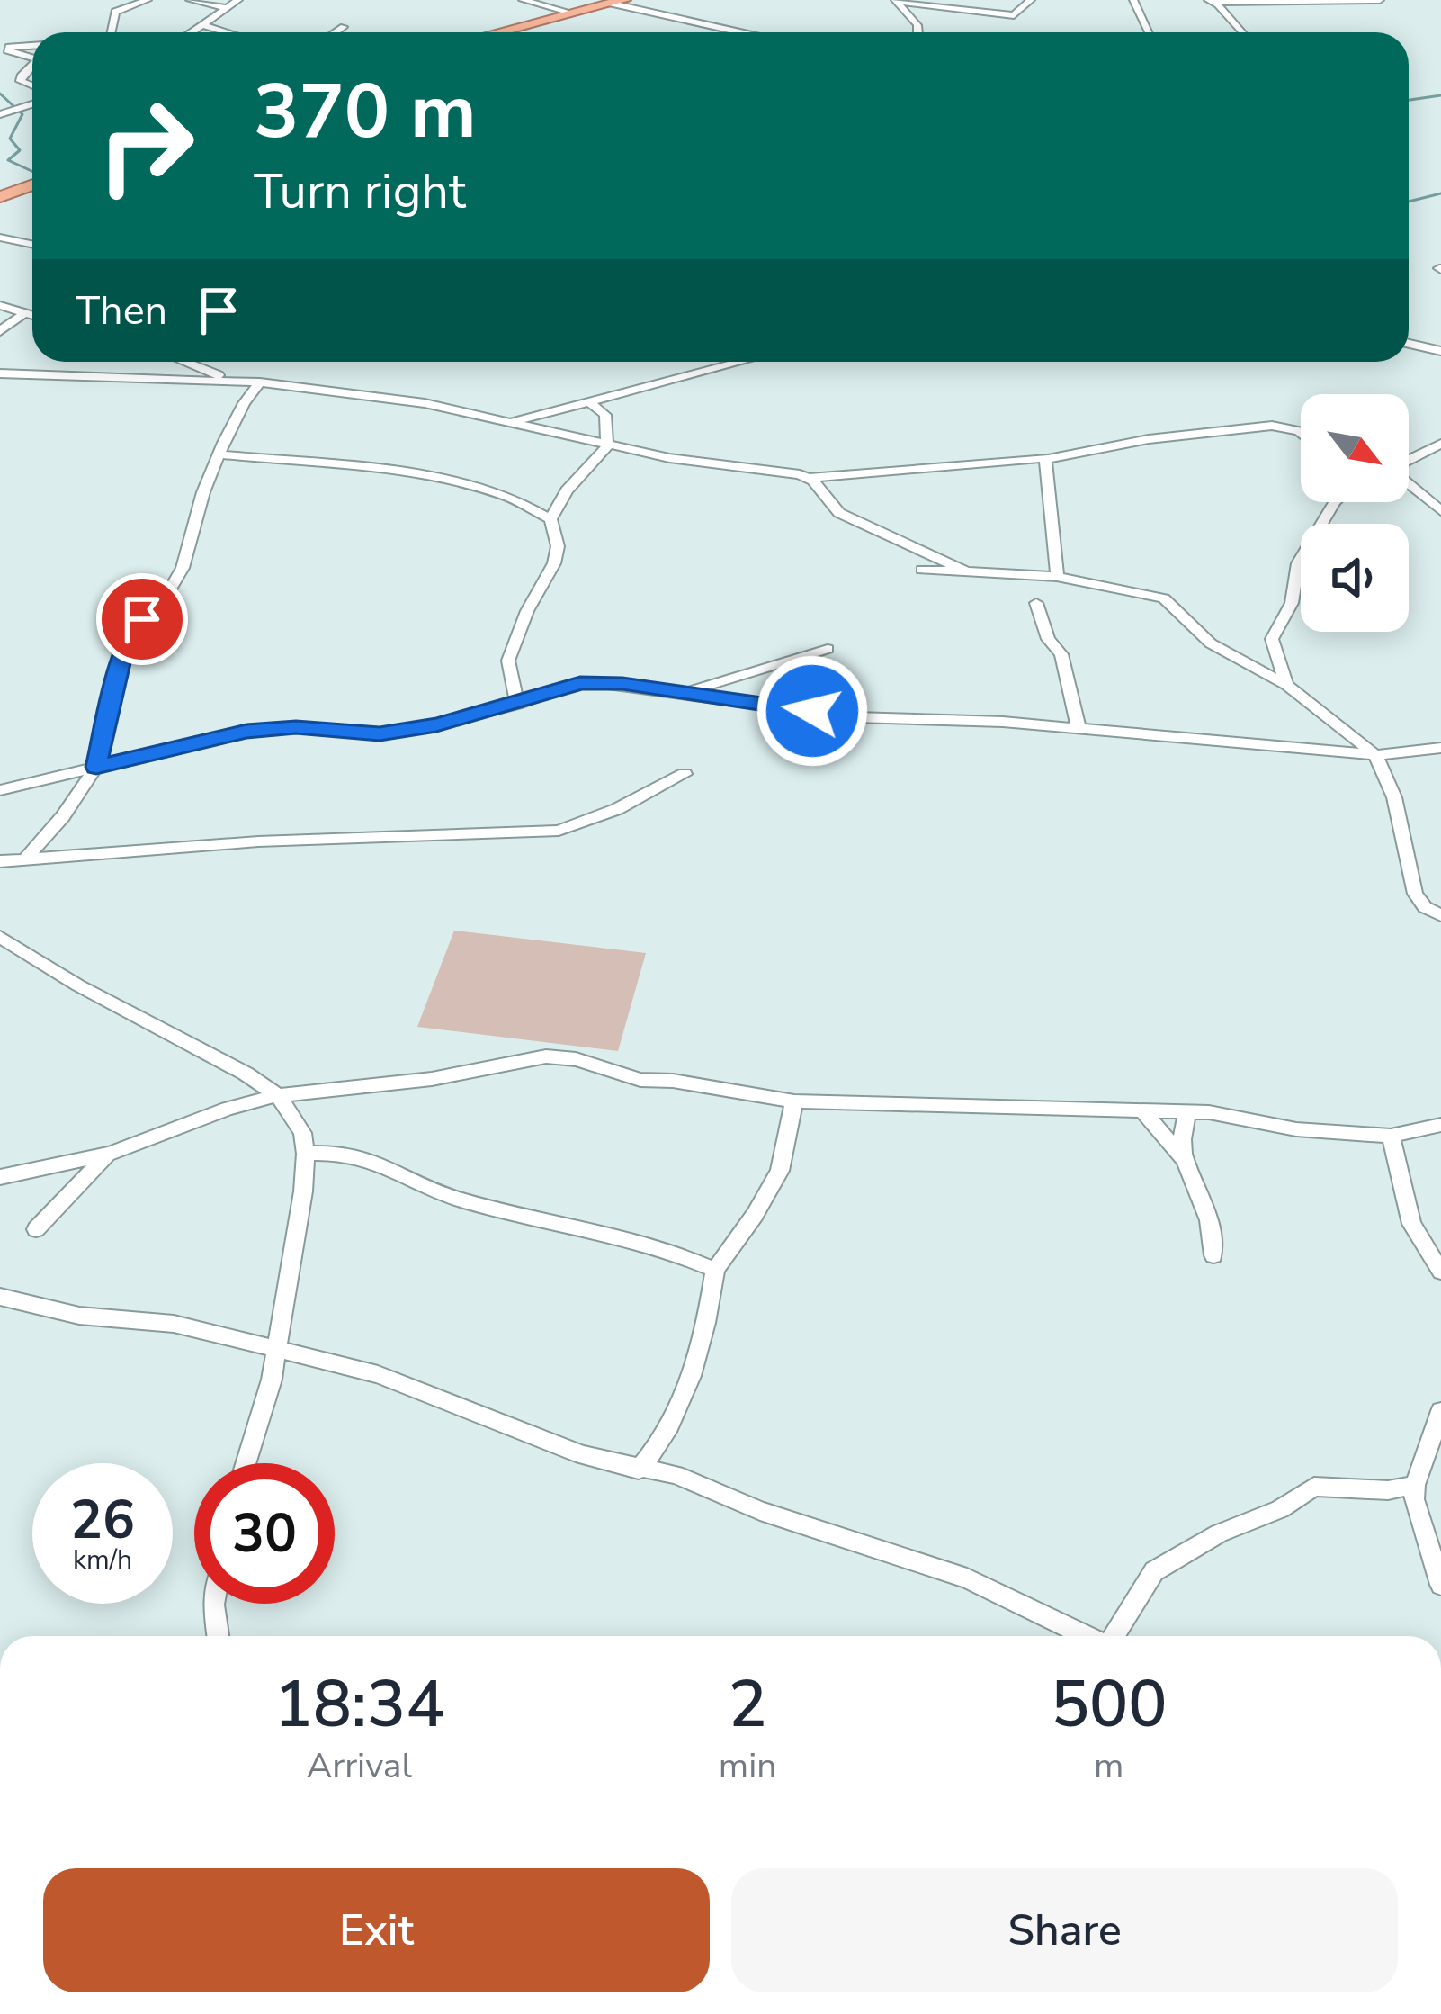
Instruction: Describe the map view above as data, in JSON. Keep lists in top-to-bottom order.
{
  "north": "bottom right",
  "page": {
    "turn": ["370 m", "Turn right"],
    "then": "Then",
    "speed": "26 km/h",
    "limit": "30",
    "eta": [
      "18:34",
      "Arrival",
      "2",
      "min",
      "500",
      "m"
    ],
    "buttons": ["Exit", "Share"]
  }
}
